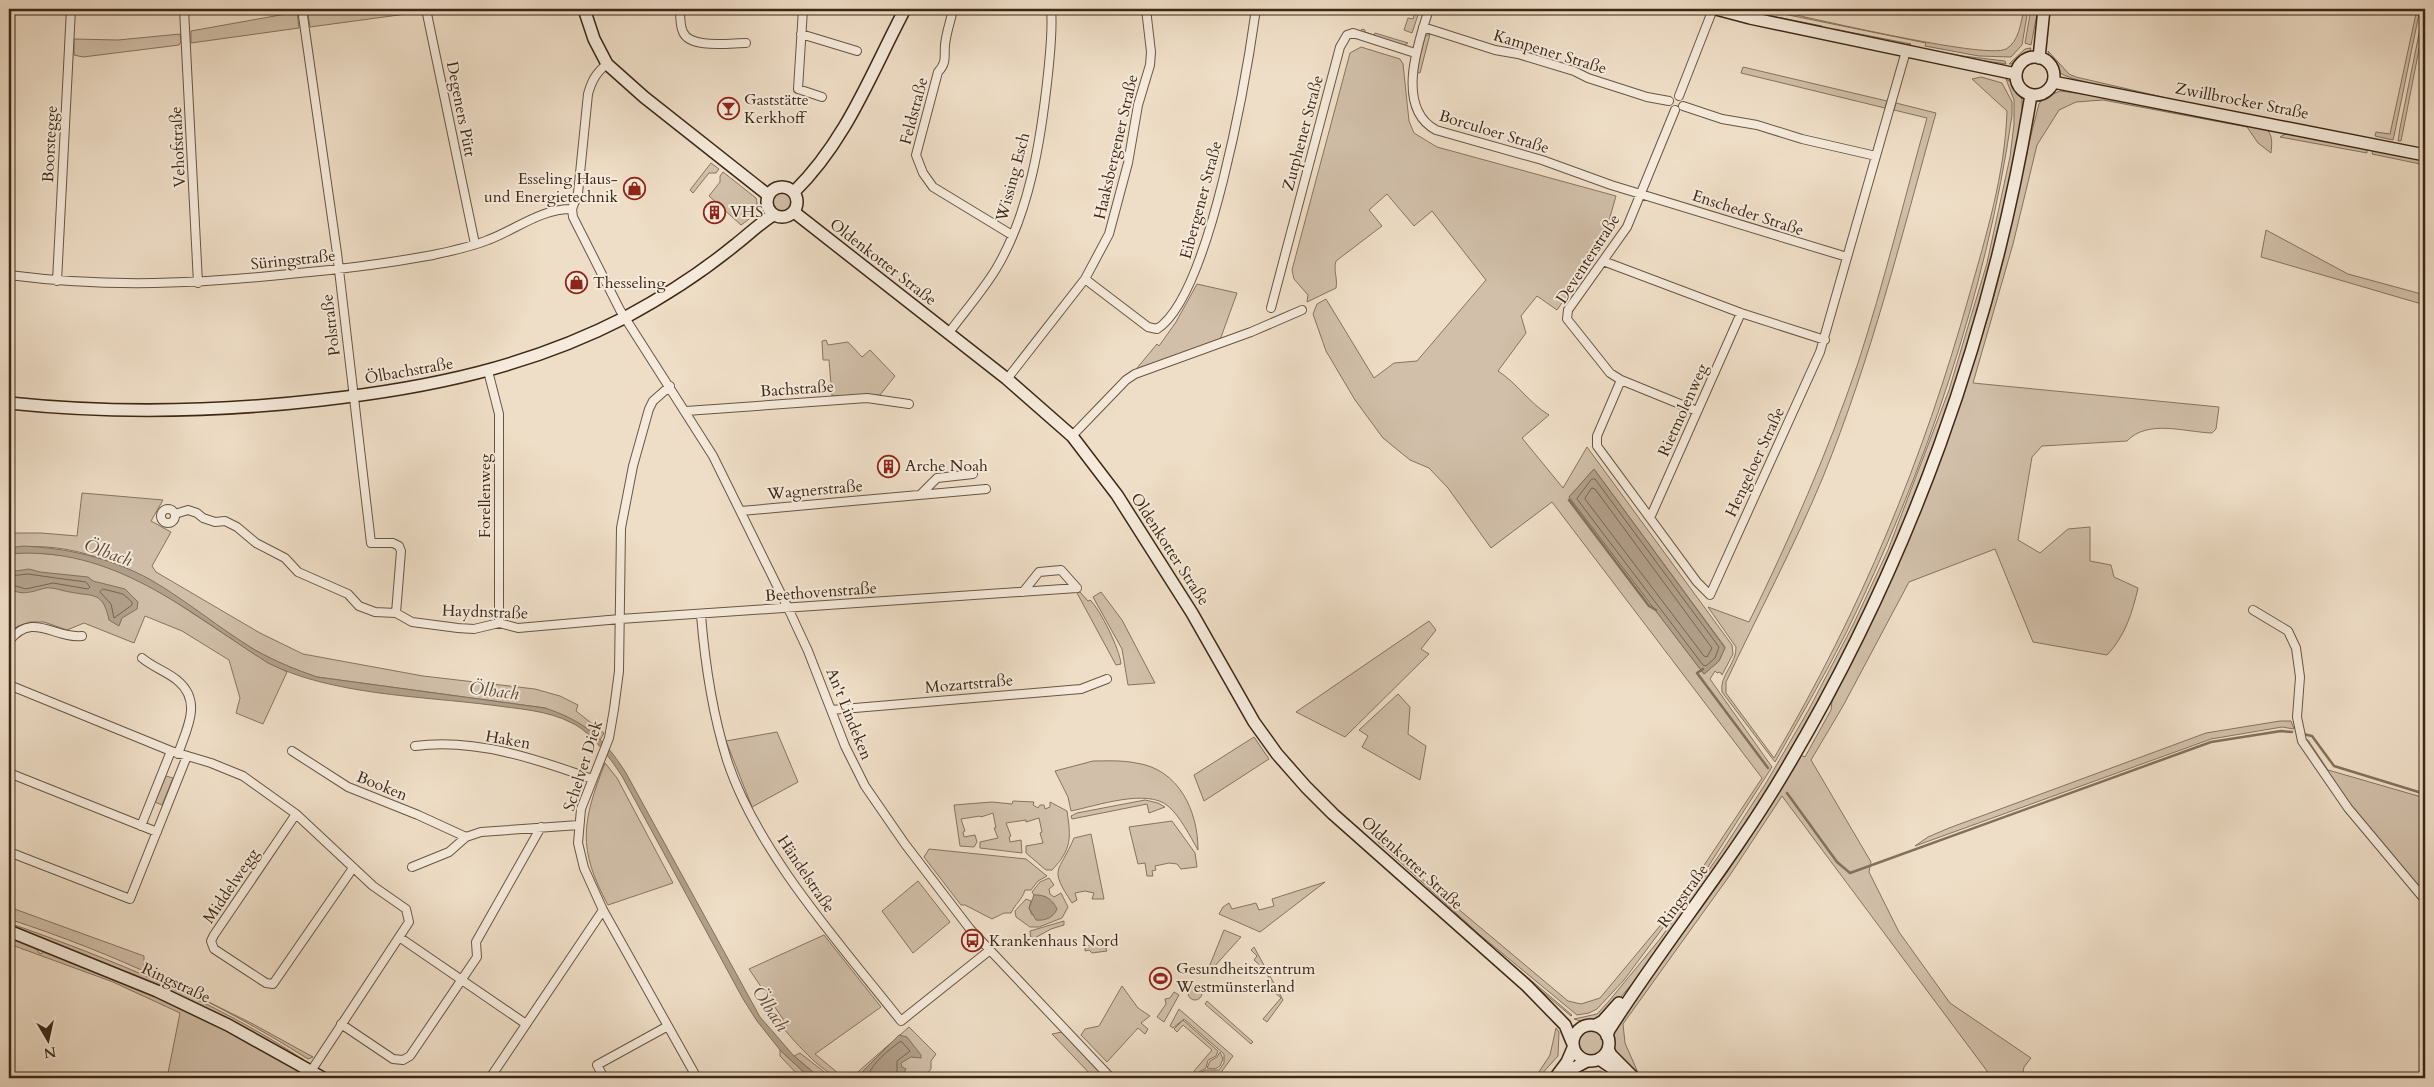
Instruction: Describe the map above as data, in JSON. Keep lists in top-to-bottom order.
{
  "streets": {
    "street": [
      "Kampener Straße",
      "Zwillbrocker Straße",
      "Degeners Pütt",
      "Feldstraße",
      "Borculoer Straße",
      "Zutphener Straße",
      "Boorstegge",
      "Vehofstraße",
      "Haaksbergener Straße",
      "Wissing Esch",
      "Eibergener Straße",
      "Enscheder Straße",
      "Deventerstraße",
      "Süringstraße",
      "Oldenkotter Straße",
      "Polstraße",
      "Ölbachstraße",
      "Bachstraße",
      "Rietmolenweg",
      "Hengeloer Straße",
      "Wagnerstraße",
      "Forellenweg",
      "Beethovenstraße",
      "Haydnstraße",
      "Mozartstraße",
      "An't Lindeken",
      "Haken",
      "Schelver Diek",
      "Booken",
      "Händelstraße",
      "Middelwegg",
      "Ringstraße"
    ]
  },
  "crossings": [
    ["Kampener Straße", "Borculoer Straße"],
    ["Kampener Straße", "Deventerstraße"],
    ["Zwillbrocker Straße", "Ringstraße"],
    ["Degeners Pütt", "Süringstraße"],
    ["Feldstraße", "Wissing Esch"],
    ["Borculoer Straße", "Zutphener Straße"],
    ["Borculoer Straße", "Enscheder Straße"],
    ["Borculoer Straße", "Deventerstraße"],
    ["Boorstegge", "Süringstraße"],
    ["Vehofstraße", "Süringstraße"],
    ["Haaksbergener Straße", "Eibergener Straße"],
    ["Haaksbergener Straße", "Oldenkotter Straße"],
    ["Wissing Esch", "Oldenkotter Straße"],
    ["Enscheder Straße", "Deventerstraße"],
    ["Enscheder Straße", "Hengeloer Straße"],
    ["Deventerstraße", "Rietmolenweg"],
    ["Süringstraße", "Polstraße"],
    ["Süringstraße", "An't Lindeken"],
    ["Oldenkotter Straße", "Ölbachstraße"],
    ["Polstraße", "Ölbachstraße"],
    ["Polstraße", "Haydnstraße"],
    ["Ölbachstraße", "Forellenweg"],
    ["Ölbachstraße", "An't Lindeken"],
    ["Bachstraße", "An't Lindeken"],
    ["Rietmolenweg", "Hengeloer Straße"],
    ["Wagnerstraße", "An't Lindeken"],
    ["Forellenweg", "Haydnstraße"],
    ["Beethovenstraße", "Haydnstraße"],
    ["Beethovenstraße", "An't Lindeken"],
    ["Beethovenstraße", "Schelver Diek"],
    ["Beethovenstraße", "Händelstraße"],
    ["Haydnstraße", "Schelver Diek"],
    ["Mozartstraße", "An't Lindeken"],
    ["An't Lindeken", "Schelver Diek"],
    ["An't Lindeken", "Händelstraße"],
    ["Haken", "Schelver Diek"]
  ],
  "water": ["Ölbach"],
  "places": {
    "bar": ["Gaststätte Kerkhoff"],
    "shop": ["Esseling Haus- und Energietechnik", "Thesseling"],
    "building": ["VHS", "Arche Noah"],
    "bus stop": ["Krankenhaus Nord"],
    "sports": ["Gesundheitszentrum Westmünsterland"]
  },
  "north": "bottom"
}
